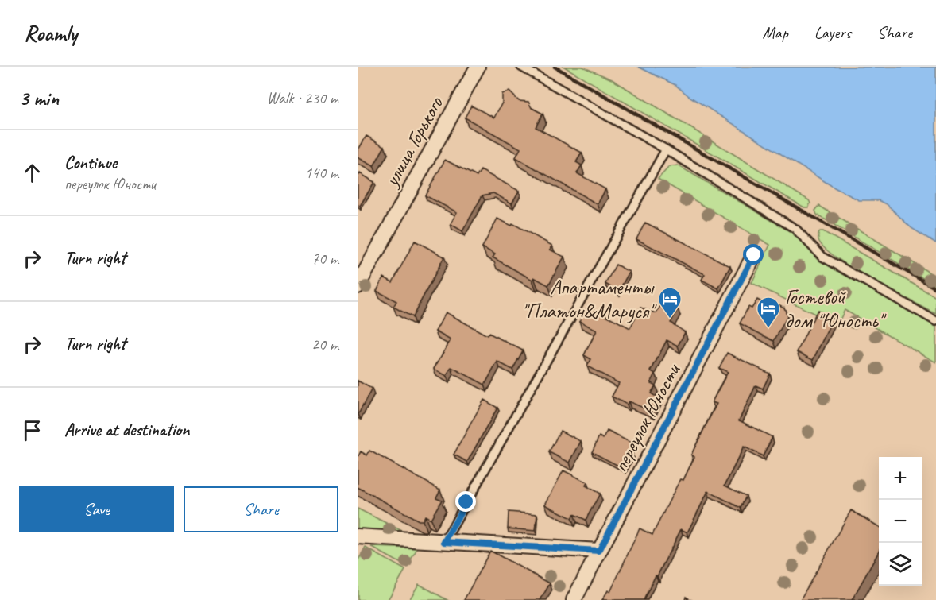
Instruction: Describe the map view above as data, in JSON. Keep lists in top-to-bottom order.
{
  "streets": {
    "street": ["улица Горького", "переулок Юности"]
  },
  "places": {
    "hotel": ["Апартаменты \"Платон&Маруся\"", "Гостевой дом \"Юность\""]
  },
  "page": {
    "header": "Roamly",
    "nav": ["Map", "Layers", "Share"],
    "heading": ["3 min", "Walk · 230 m"],
    "list": [
      ["Continue", "переулок Юности", "140 m"],
      ["Turn right", "70 m"],
      ["Turn right", "20 m"],
      "Arrive at destination"
    ],
    "map_buttons": ["+", "−"],
    "buttons": ["Save", "Share"]
  }
}
